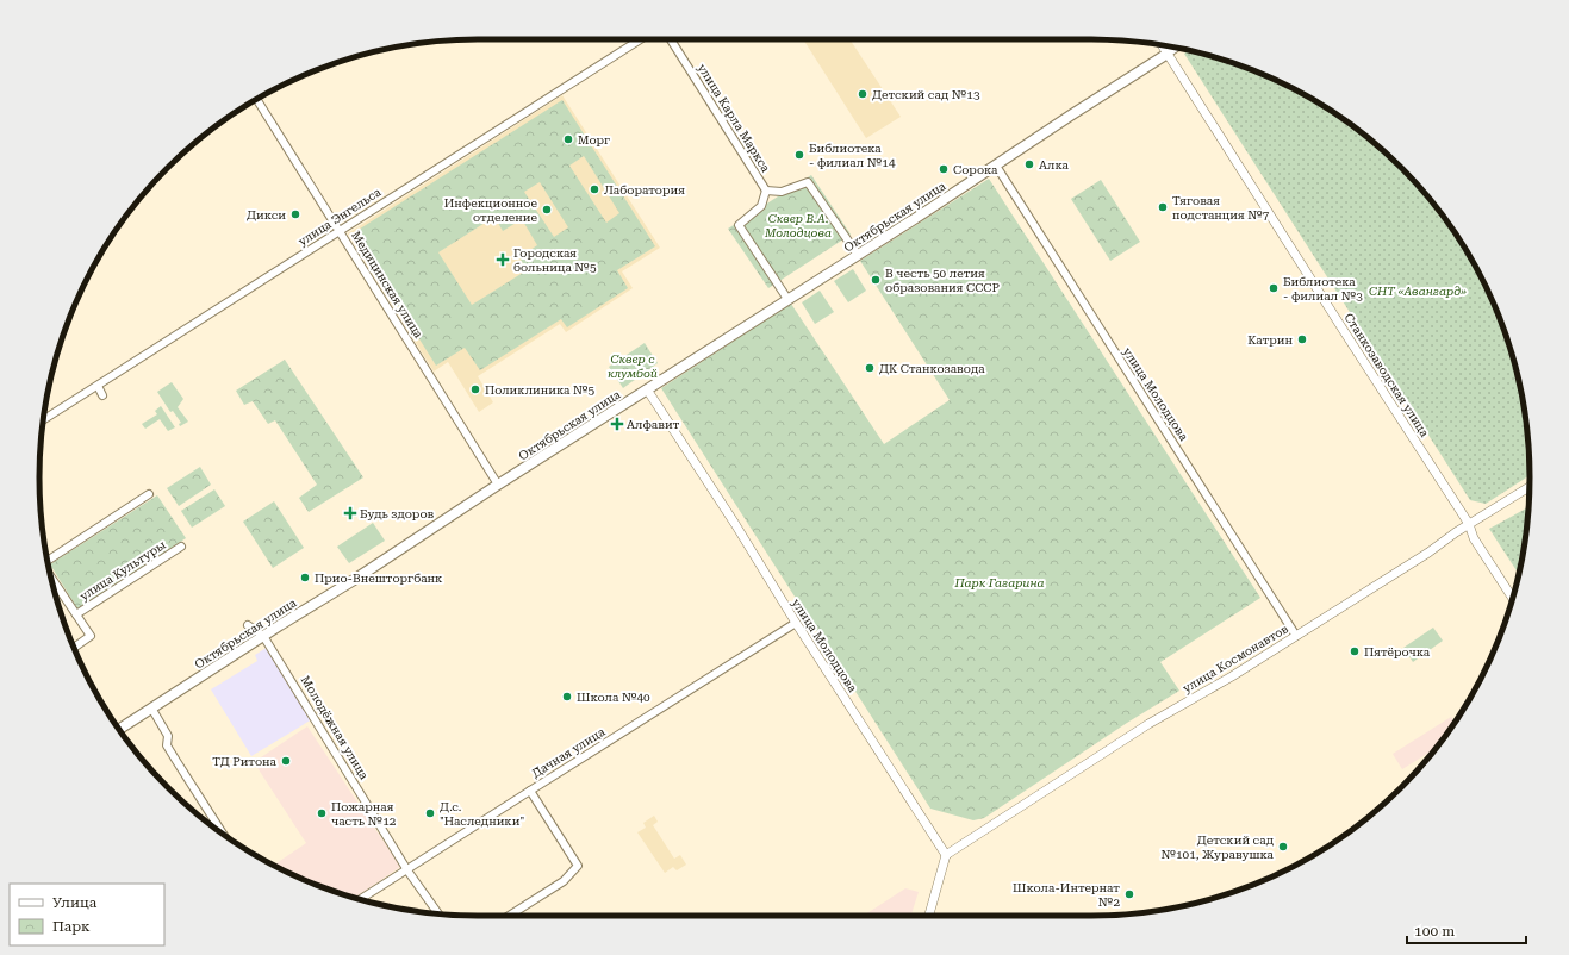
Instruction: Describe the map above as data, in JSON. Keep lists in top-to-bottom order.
{
  "streets": {
    "main road": ["Октябрьская улица"],
    "street": [
      "улица Карла Маркса",
      "улица Энгельса",
      "Медицинская улица",
      "Станкозаводская улица",
      "улица Молодцова",
      "улица Культуры",
      "улица Космонавтов",
      "Молодёжная улица",
      "Дачная улица"
    ]
  },
  "crossings": [
    ["улица Карла Маркса", "Октябрьская улица"],
    ["улица Энгельса", "Медицинская улица"],
    ["Октябрьская улица", "Медицинская улица"],
    ["Октябрьская улица", "Станкозаводская улица"],
    ["Октябрьская улица", "улица Молодцова"],
    ["Октябрьская улица", "Молодёжная улица"],
    ["Станкозаводская улица", "улица Космонавтов"],
    ["улица Молодцова", "улица Космонавтов"],
    ["улица Молодцова", "Дачная улица"],
    ["Молодёжная улица", "Дачная улица"]
  ],
  "parks": [
    "Сквер В.А. Молодцова",
    "СНТ «Авангард»",
    "Сквер с клумбой",
    "Парк Гагарина"
  ],
  "places": {
    "other": [
      "Детский сад №13",
      "Морг",
      "Библиотека - филиал №14",
      "Алка",
      "Сорока",
      "Лаборатория",
      "Тяговая подстанция №7",
      "Инфекционное отделение",
      "Дикси",
      "В честь 50 летия образования СССР",
      "Библиотека - филиал №3",
      "Катрин",
      "ДК Станкозавода",
      "Поликлиника №5",
      "Прио-Внешторгбанк",
      "Пятёрочка",
      "Школа №40",
      "ТД Ритона",
      "Пожарная часть №12",
      "Д.с. \"Наследники\"",
      "Детский сад №101, Журавушка",
      "Школа-Интернат №2"
    ],
    "health": ["Городская больница №5", "Алфавит", "Будь здоров"]
  },
  "legend": ["Улица", "Парк"],
  "scale_bar": "100 m"
}
